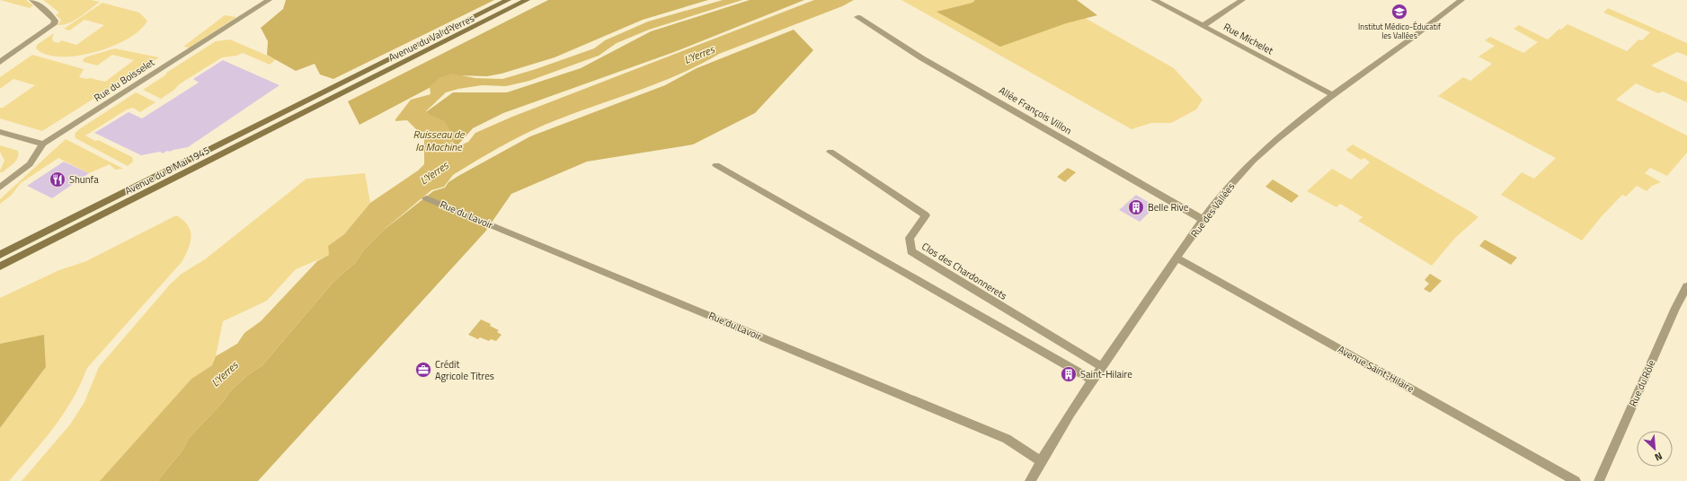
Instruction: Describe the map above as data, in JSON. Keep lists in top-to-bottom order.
{
  "streets": {
    "main road": ["Avenue du Val d'Yerres", "Avenue du 8 Mai 1945"],
    "street": [
      "Rue Michelet",
      "Rue du Boisselet",
      "Allée François Villon",
      "Rue des Vallées",
      "Rue du Lavoir",
      "Clos des Chardonnerets",
      "Avenue Saint-Hilaire",
      "Rue du Rôle"
    ]
  },
  "crossings": [
    ["Avenue du Val d'Yerres", "Avenue du 8 Mai 1945"],
    ["Rue Michelet", "Rue des Vallées"],
    ["Allée François Villon", "Rue des Vallées"],
    ["Rue des Vallées", "Rue du Lavoir"],
    ["Rue des Vallées", "Clos des Chardonnerets"],
    ["Rue des Vallées", "Avenue Saint-Hilaire"]
  ],
  "water": ["L'Yerres", "Ruisseau de la Machine"],
  "places": {
    "school or university": ["Institut Médico-Éducatif les Vallées"],
    "restaurant": ["Shunfa"],
    "building": ["Belle Rive", "Saint-Hilaire"],
    "office": ["Crédit Agricole Titres"]
  },
  "north": "bottom right"
}
